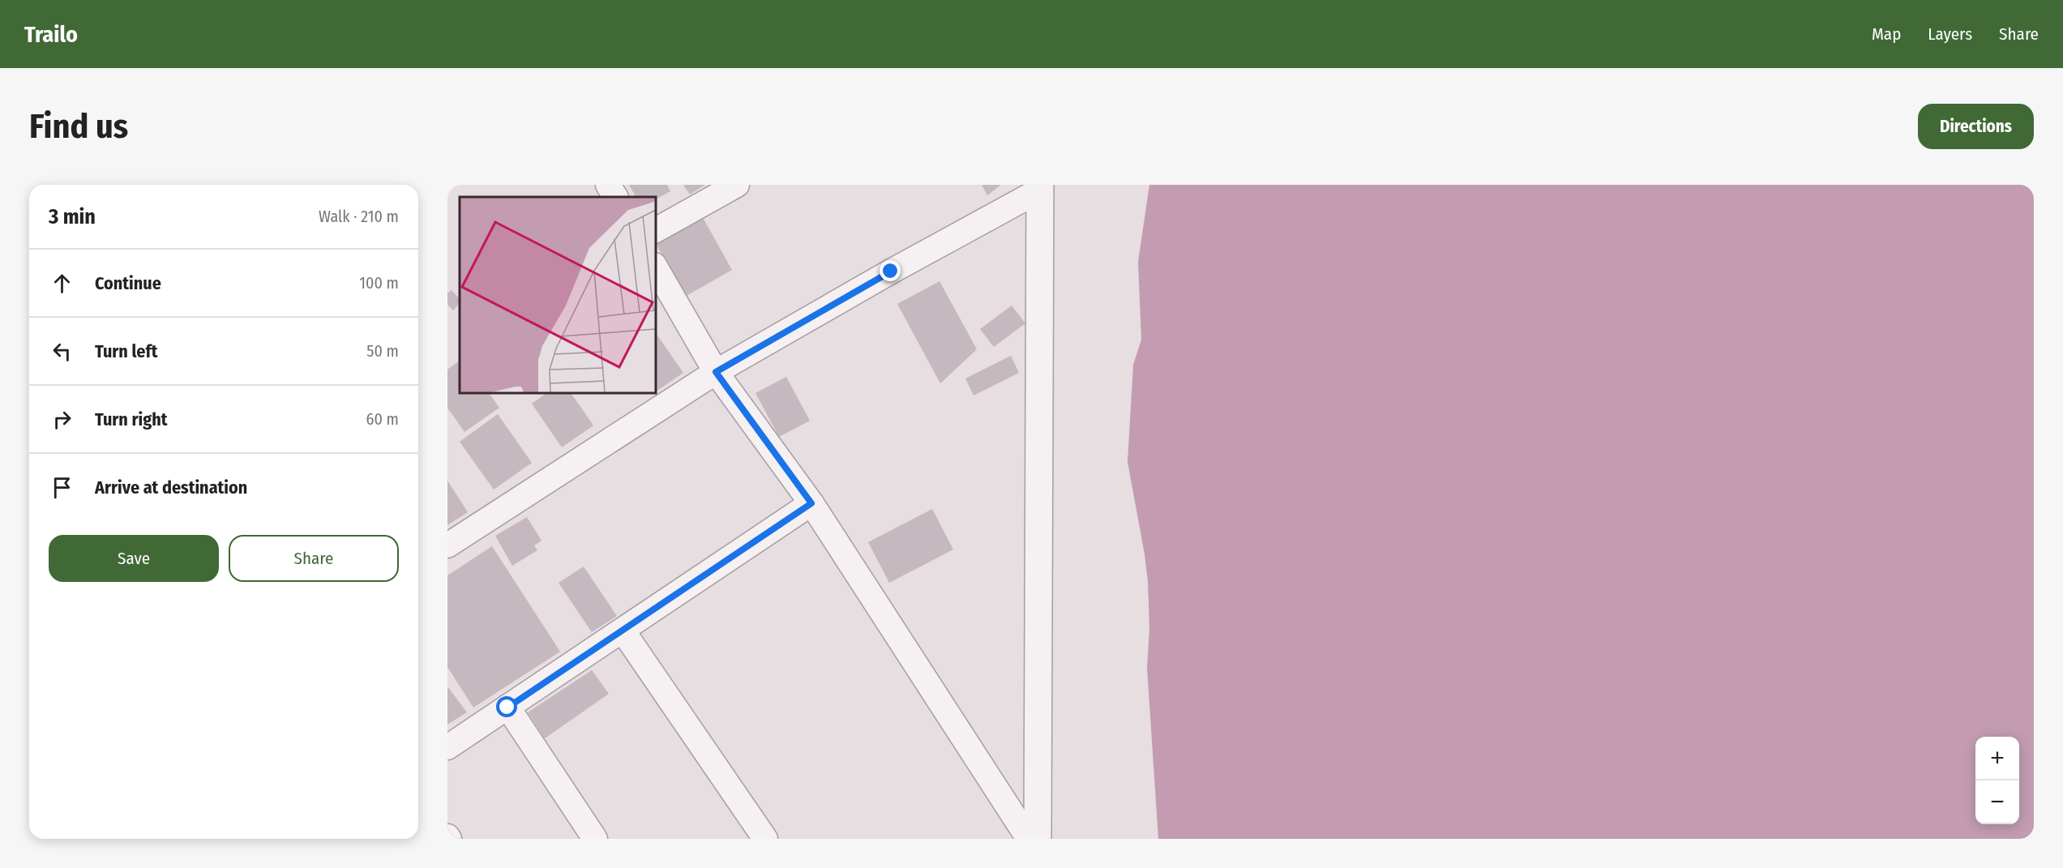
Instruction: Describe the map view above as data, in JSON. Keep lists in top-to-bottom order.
{
  "page": {
    "header": "Trailo",
    "nav": ["Map", "Layers", "Share"],
    "buttons": [
      "Directions",
      ["Save", "Share"]
    ],
    "title": "Find us",
    "heading": ["3 min", "Walk · 210 m"],
    "list": [
      ["Continue", "100 m"],
      ["Turn left", "50 m"],
      ["Turn right", "60 m"],
      "Arrive at destination"
    ],
    "map_buttons": ["+", "−"]
  }
}
